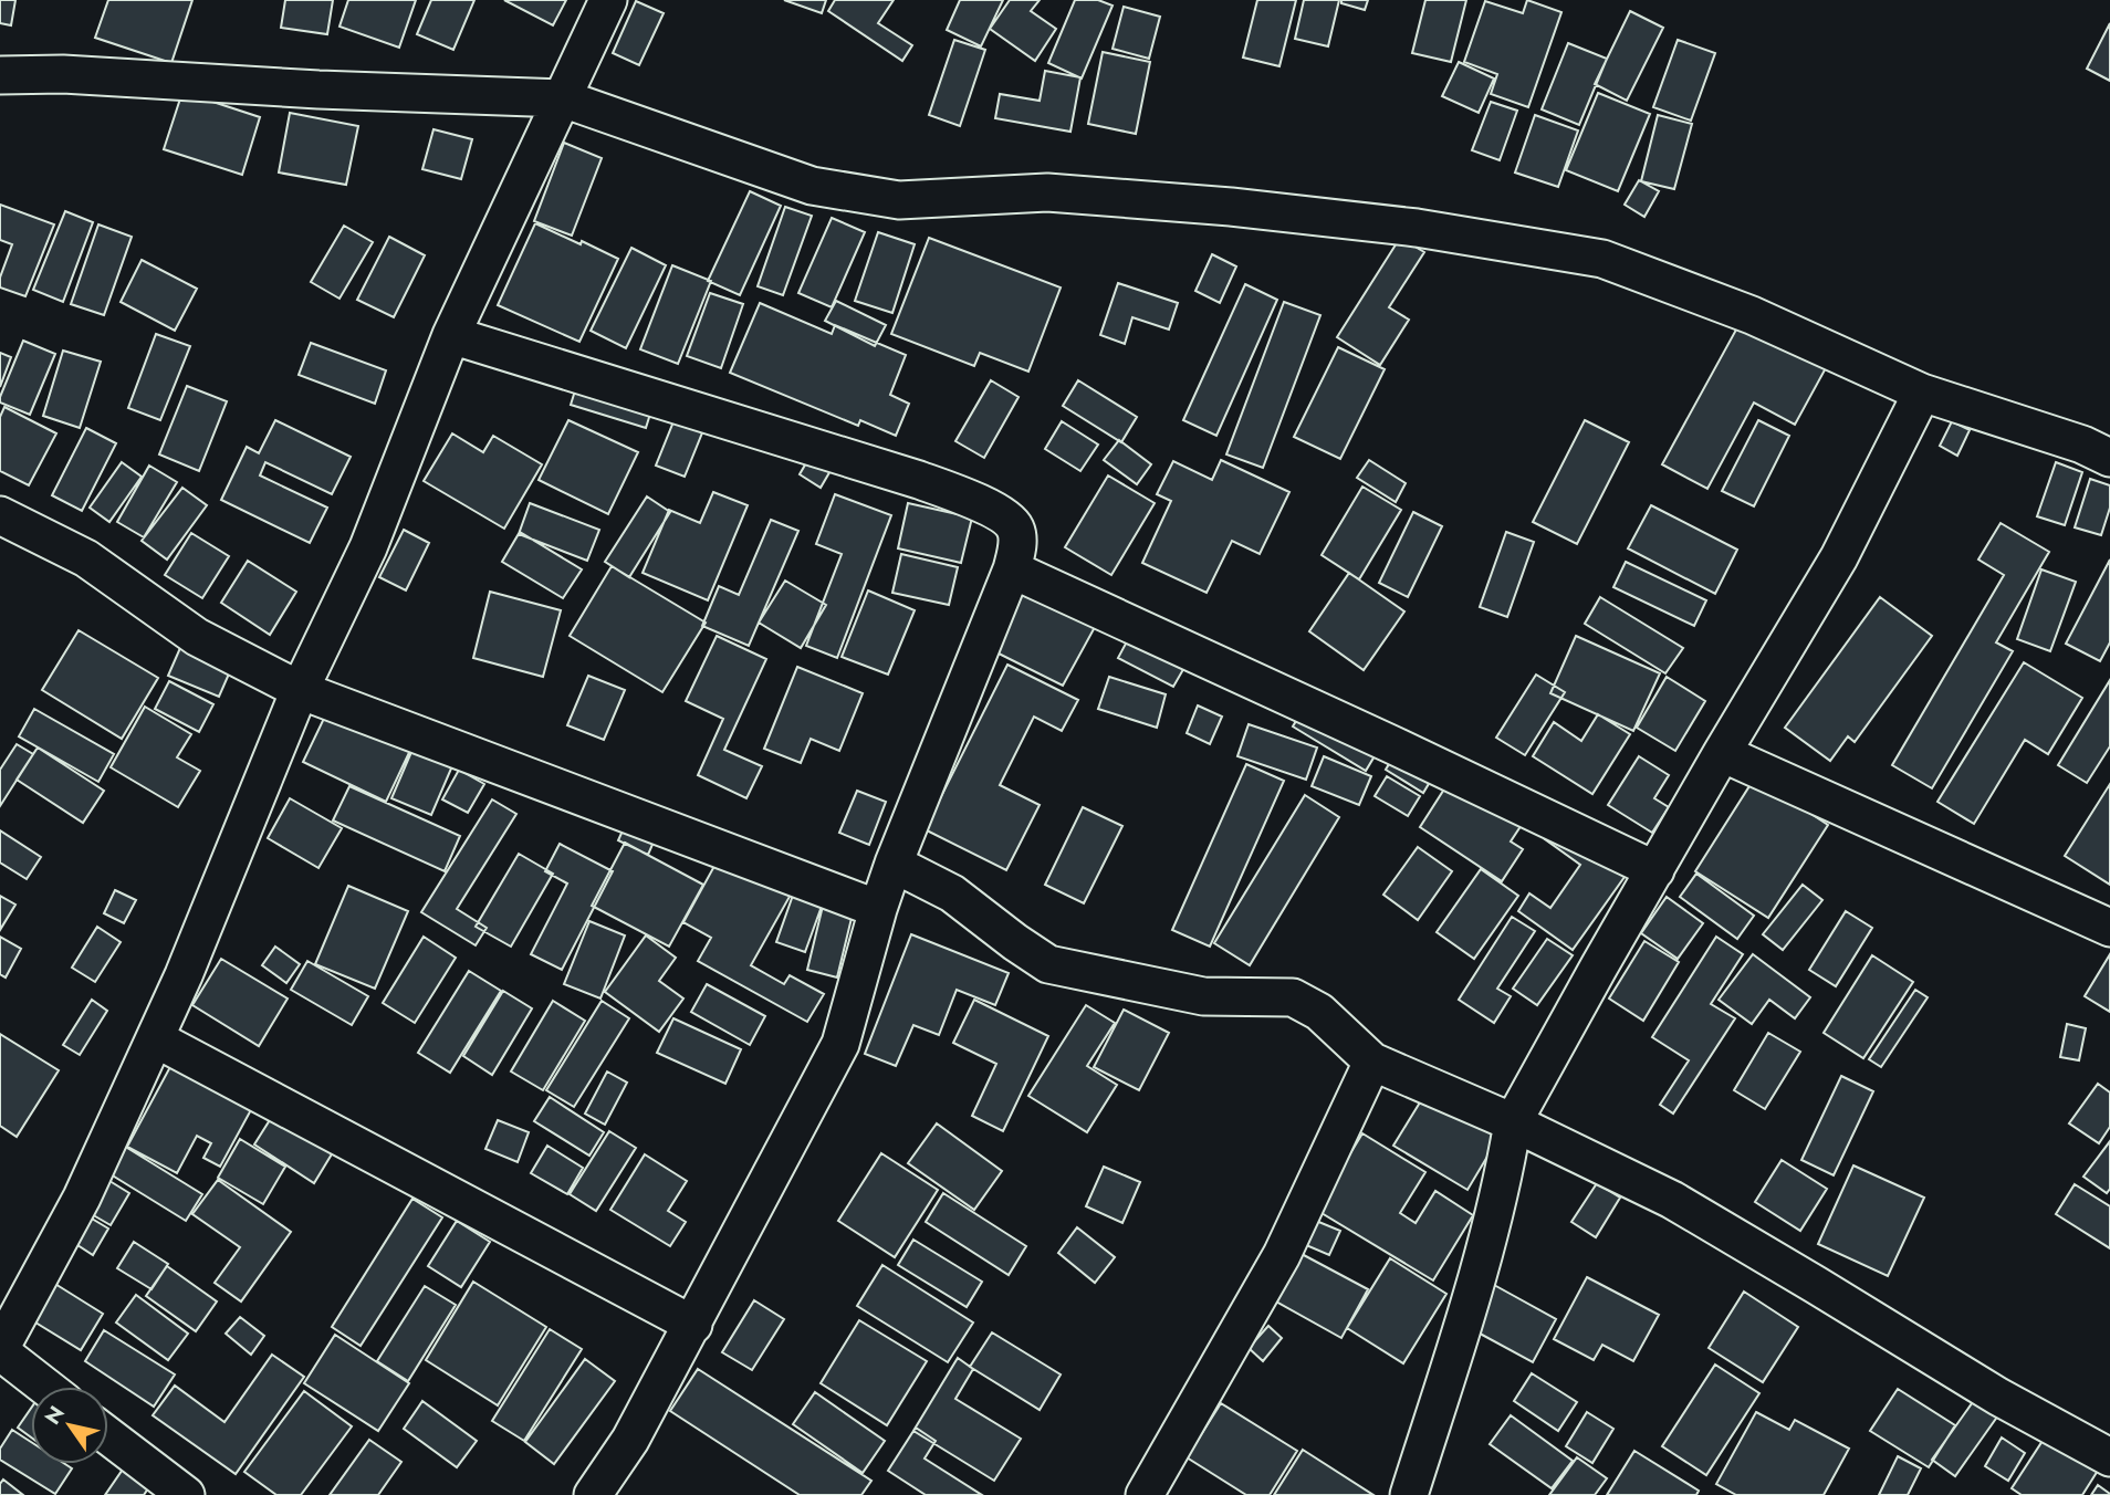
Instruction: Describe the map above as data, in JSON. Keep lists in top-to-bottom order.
{
  "north": "top left"
}
